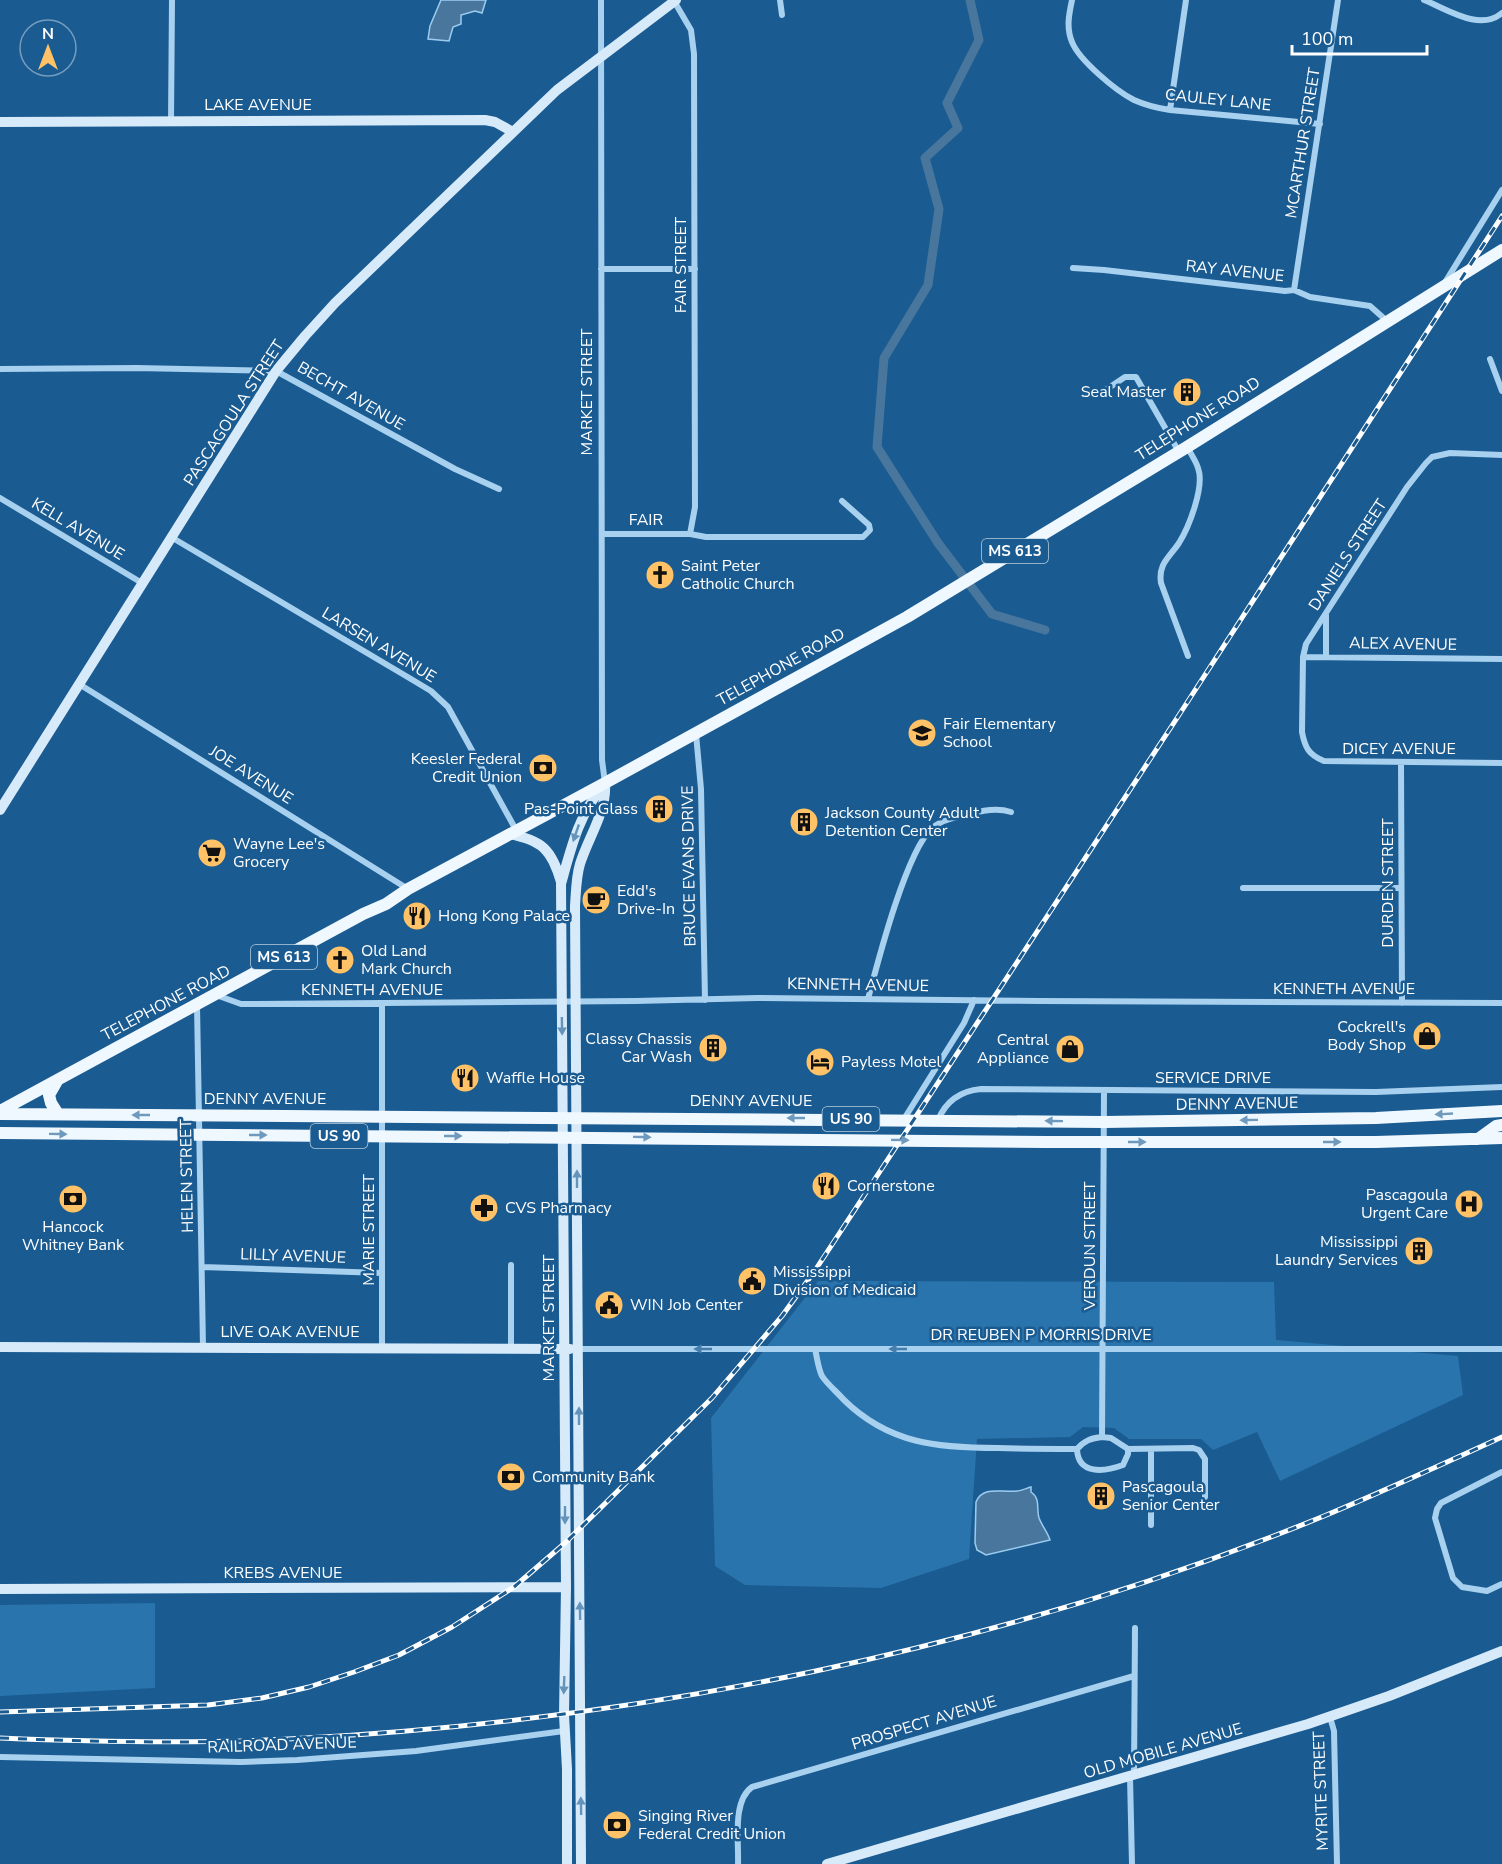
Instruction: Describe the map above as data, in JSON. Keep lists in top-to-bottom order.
{
  "streets": {
    "main road": [
      "LAKE AVENUE",
      "MARKET STREET",
      "PASCAGOULA STREET",
      "TELEPHONE ROAD",
      "MS 613",
      "DENNY AVENUE",
      "US 90",
      "LIVE OAK AVENUE",
      "KREBS AVENUE",
      "OLD MOBILE AVENUE"
    ],
    "street": [
      "CAULEY LANE",
      "MCARTHUR STREET",
      "FAIR STREET",
      "RAY AVENUE",
      "BECHT AVENUE",
      "FAIR",
      "KELL AVENUE",
      "DANIELS STREET",
      "ALEX AVENUE",
      "LARSEN AVENUE",
      "DICEY AVENUE",
      "JOE AVENUE",
      "BRUCE EVANS DRIVE",
      "DURDEN STREET",
      "KENNETH AVENUE",
      "SERVICE DRIVE",
      "HELEN STREET",
      "MARIE STREET",
      "VERDUN STREET",
      "LILLY AVENUE",
      "DR REUBEN P MORRIS DRIVE",
      "PROSPECT AVENUE",
      "RAILROAD AVENUE",
      "MYRITE STREET"
    ]
  },
  "crossings": [
    ["CAULEY LANE", "MCARTHUR STREET"],
    ["LAKE AVENUE", "PASCAGOULA STREET"],
    ["MCARTHUR STREET", "RAY AVENUE"],
    ["FAIR STREET", "PASCAGOULA STREET"],
    ["FAIR STREET", "FAIR"],
    ["RAY AVENUE", "TELEPHONE ROAD"],
    ["MARKET STREET", "PASCAGOULA STREET"],
    ["MARKET STREET", "TELEPHONE ROAD"],
    ["MARKET STREET", "FAIR"],
    ["MARKET STREET", "KENNETH AVENUE"],
    ["MARKET STREET", "DENNY AVENUE"],
    ["MARKET STREET", "US 90"],
    ["MARKET STREET", "LIVE OAK AVENUE"],
    ["MARKET STREET", "DR REUBEN P MORRIS DRIVE"],
    ["MARKET STREET", "KREBS AVENUE"],
    ["MARKET STREET", "RAILROAD AVENUE"],
    ["BECHT AVENUE", "PASCAGOULA STREET"],
    ["PASCAGOULA STREET", "KELL AVENUE"],
    ["PASCAGOULA STREET", "LARSEN AVENUE"],
    ["PASCAGOULA STREET", "JOE AVENUE"],
    ["TELEPHONE ROAD", "LARSEN AVENUE"],
    ["TELEPHONE ROAD", "JOE AVENUE"],
    ["TELEPHONE ROAD", "BRUCE EVANS DRIVE"],
    ["TELEPHONE ROAD", "KENNETH AVENUE"],
    ["TELEPHONE ROAD", "DENNY AVENUE"],
    ["TELEPHONE ROAD", "HELEN STREET"],
    ["DANIELS STREET", "ALEX AVENUE"],
    ["DANIELS STREET", "DICEY AVENUE"],
    ["DICEY AVENUE", "DURDEN STREET"],
    ["BRUCE EVANS DRIVE", "KENNETH AVENUE"],
    ["DURDEN STREET", "KENNETH AVENUE"],
    ["KENNETH AVENUE", "MARIE STREET"],
    ["SERVICE DRIVE", "DENNY AVENUE"],
    ["SERVICE DRIVE", "VERDUN STREET"],
    ["DENNY AVENUE", "HELEN STREET"],
    ["DENNY AVENUE", "MARIE STREET"],
    ["DENNY AVENUE", "VERDUN STREET"],
    ["US 90", "HELEN STREET"],
    ["US 90", "MARIE STREET"],
    ["US 90", "VERDUN STREET"],
    ["HELEN STREET", "LILLY AVENUE"],
    ["HELEN STREET", "LIVE OAK AVENUE"],
    ["MARIE STREET", "LILLY AVENUE"],
    ["MARIE STREET", "LIVE OAK AVENUE"],
    ["VERDUN STREET", "DR REUBEN P MORRIS DRIVE"],
    ["LIVE OAK AVENUE", "DR REUBEN P MORRIS DRIVE"],
    ["OLD MOBILE AVENUE", "MYRITE STREET"]
  ],
  "one_way": ["DR REUBEN P MORRIS DRIVE"],
  "places": {
    "building": [
      "Seal Master",
      "Pas-Point Glass",
      "Jackson County Adult Detention Center",
      "Classy Chassis Car Wash",
      "Mississippi Laundry Services",
      "Pascagoula Senior Center"
    ],
    "church": ["Saint Peter Catholic Church", "Old Land Mark Church"],
    "school or university": ["Fair Elementary School"],
    "bank": [
      "Keesler Federal Credit Union",
      "Hancock Whitney Bank",
      "Community Bank",
      "Singing River Federal Credit Union"
    ],
    "supermarket": ["Wayne Lee's Grocery"],
    "cafe": ["Edd's Drive-In"],
    "restaurant": ["Hong Kong Palace", "Waffle House", "Cornerstone"],
    "shop": ["Cockrell's Body Shop", "Central Appliance"],
    "hotel": ["Payless Motel"],
    "hospital": ["Pascagoula Urgent Care"],
    "pharmacy": ["CVS Pharmacy"],
    "public building": ["Mississippi Division of Medicaid", "WIN Job Center"]
  },
  "scale_bar": "100 m",
  "north": "top"
}
